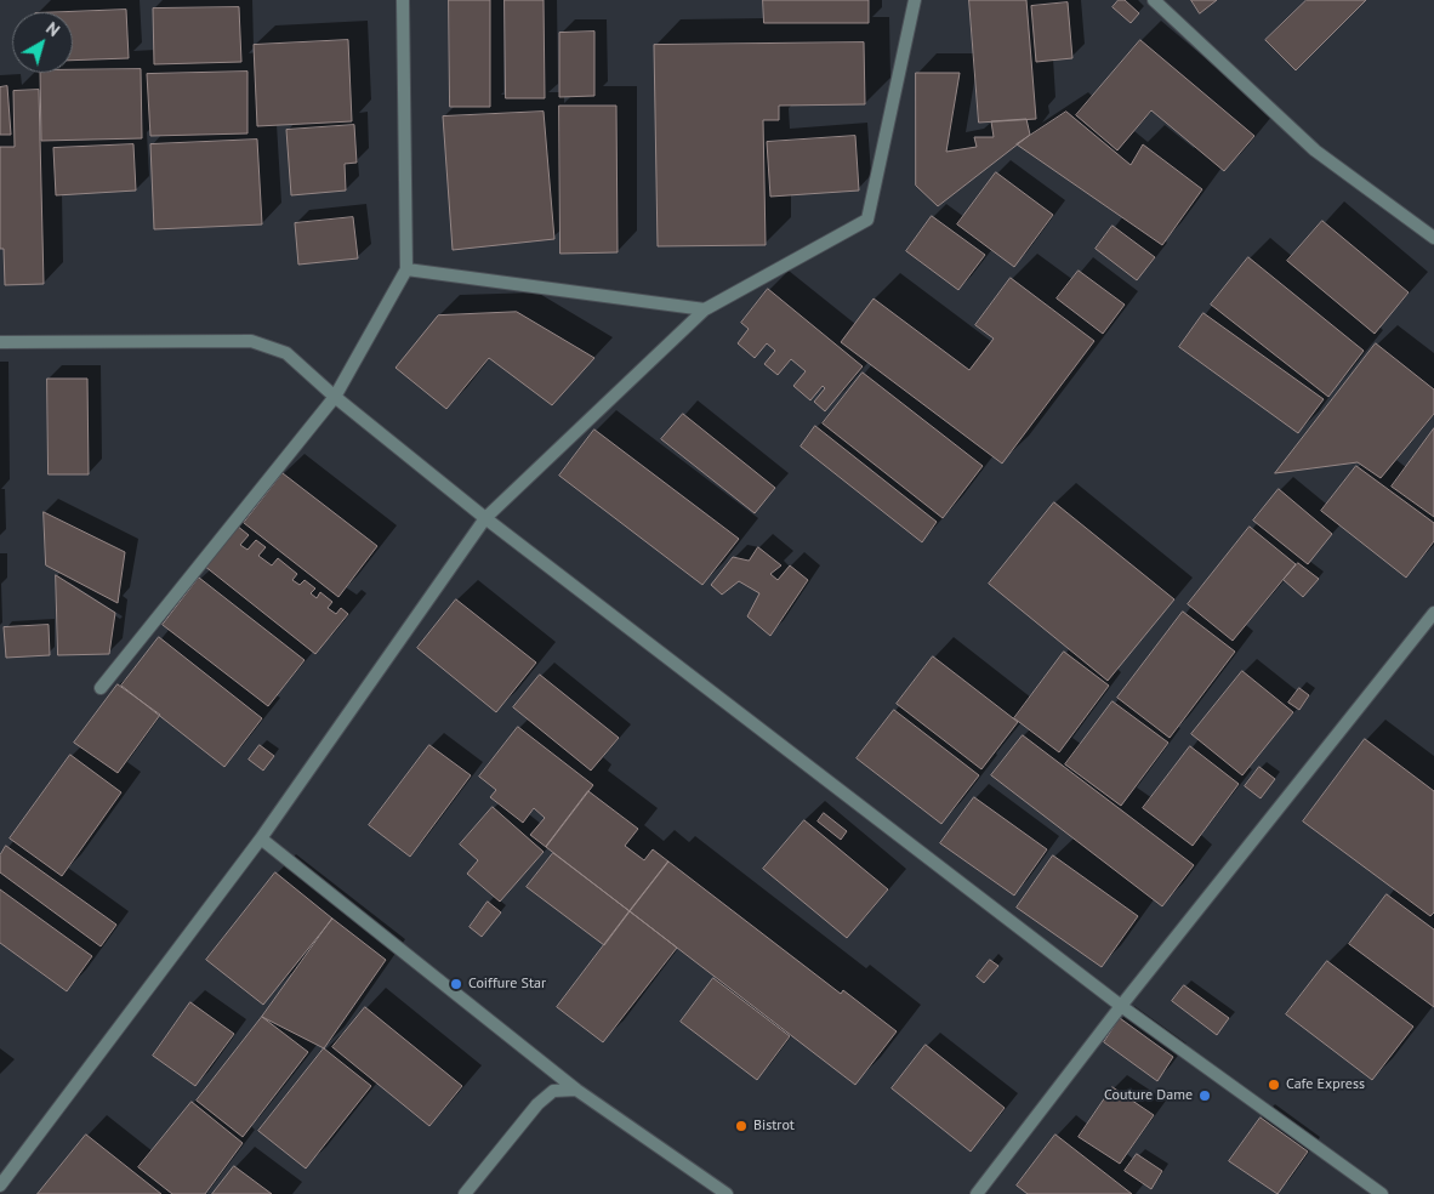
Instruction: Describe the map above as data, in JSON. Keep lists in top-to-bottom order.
{
  "places": [
    "Coiffure Star",
    "Cafe Express",
    "Couture Dame",
    "Bistrot"
  ],
  "north": "top right"
}
